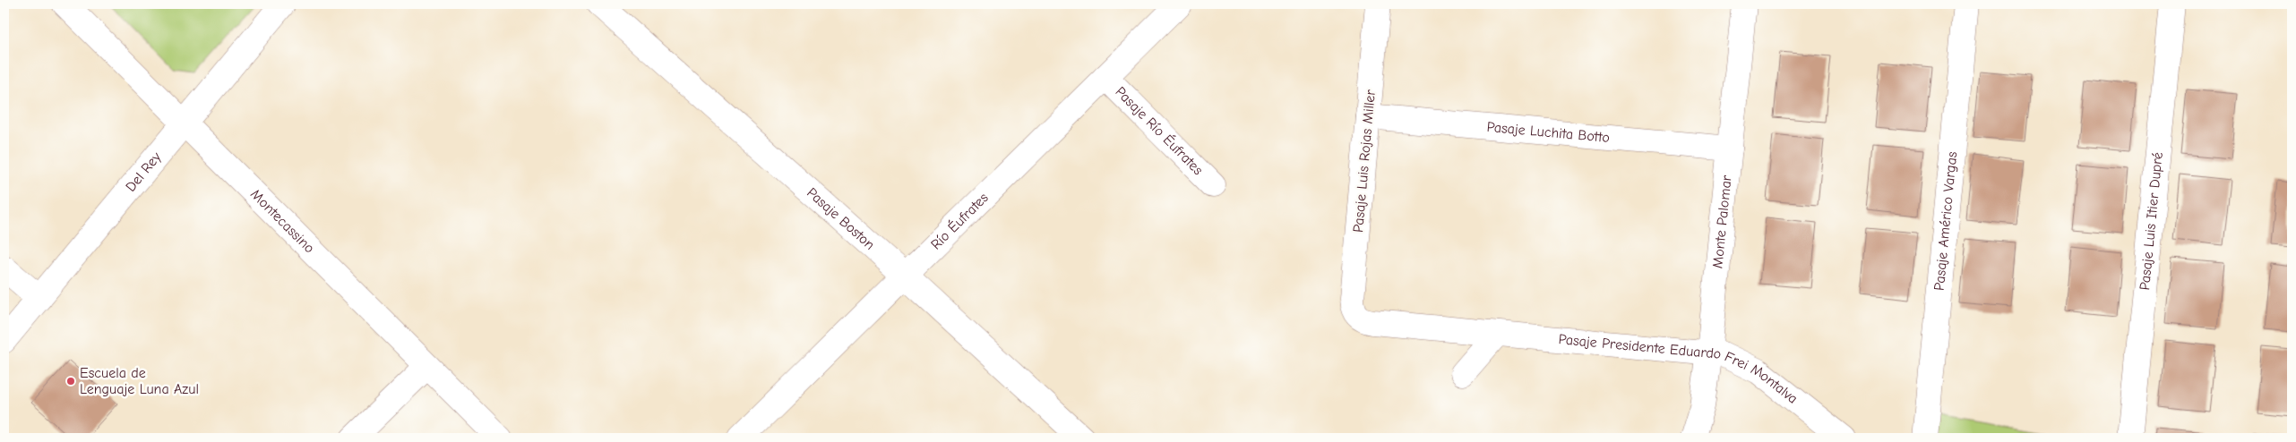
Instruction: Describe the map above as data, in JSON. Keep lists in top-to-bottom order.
{
  "streets": {
    "street": [
      "Pasaje Río Éufrates",
      "Pasaje Luchita Botto",
      "Pasaje Luis Rojas Miller",
      "Del Rey",
      "Pasaje Boston",
      "Montecassino",
      "Río Éufrates",
      "Pasaje Américo Vargas",
      "Pasaje Luis Itier Dupré",
      "Monte Palomar",
      "Pasaje Presidente Eduardo Frei Montalva"
    ]
  },
  "crossings": [
    ["Pasaje Río Éufrates", "Río Éufrates"],
    ["Pasaje Luchita Botto", "Pasaje Luis Rojas Miller"],
    ["Pasaje Luchita Botto", "Monte Palomar"],
    ["Pasaje Luis Rojas Miller", "Pasaje Presidente Eduardo Frei Montalva"],
    ["Del Rey", "Montecassino"],
    ["Pasaje Boston", "Río Éufrates"],
    ["Monte Palomar", "Pasaje Presidente Eduardo Frei Montalva"]
  ],
  "places": ["Escuela de Lenguaje Luna Azul"]
}
